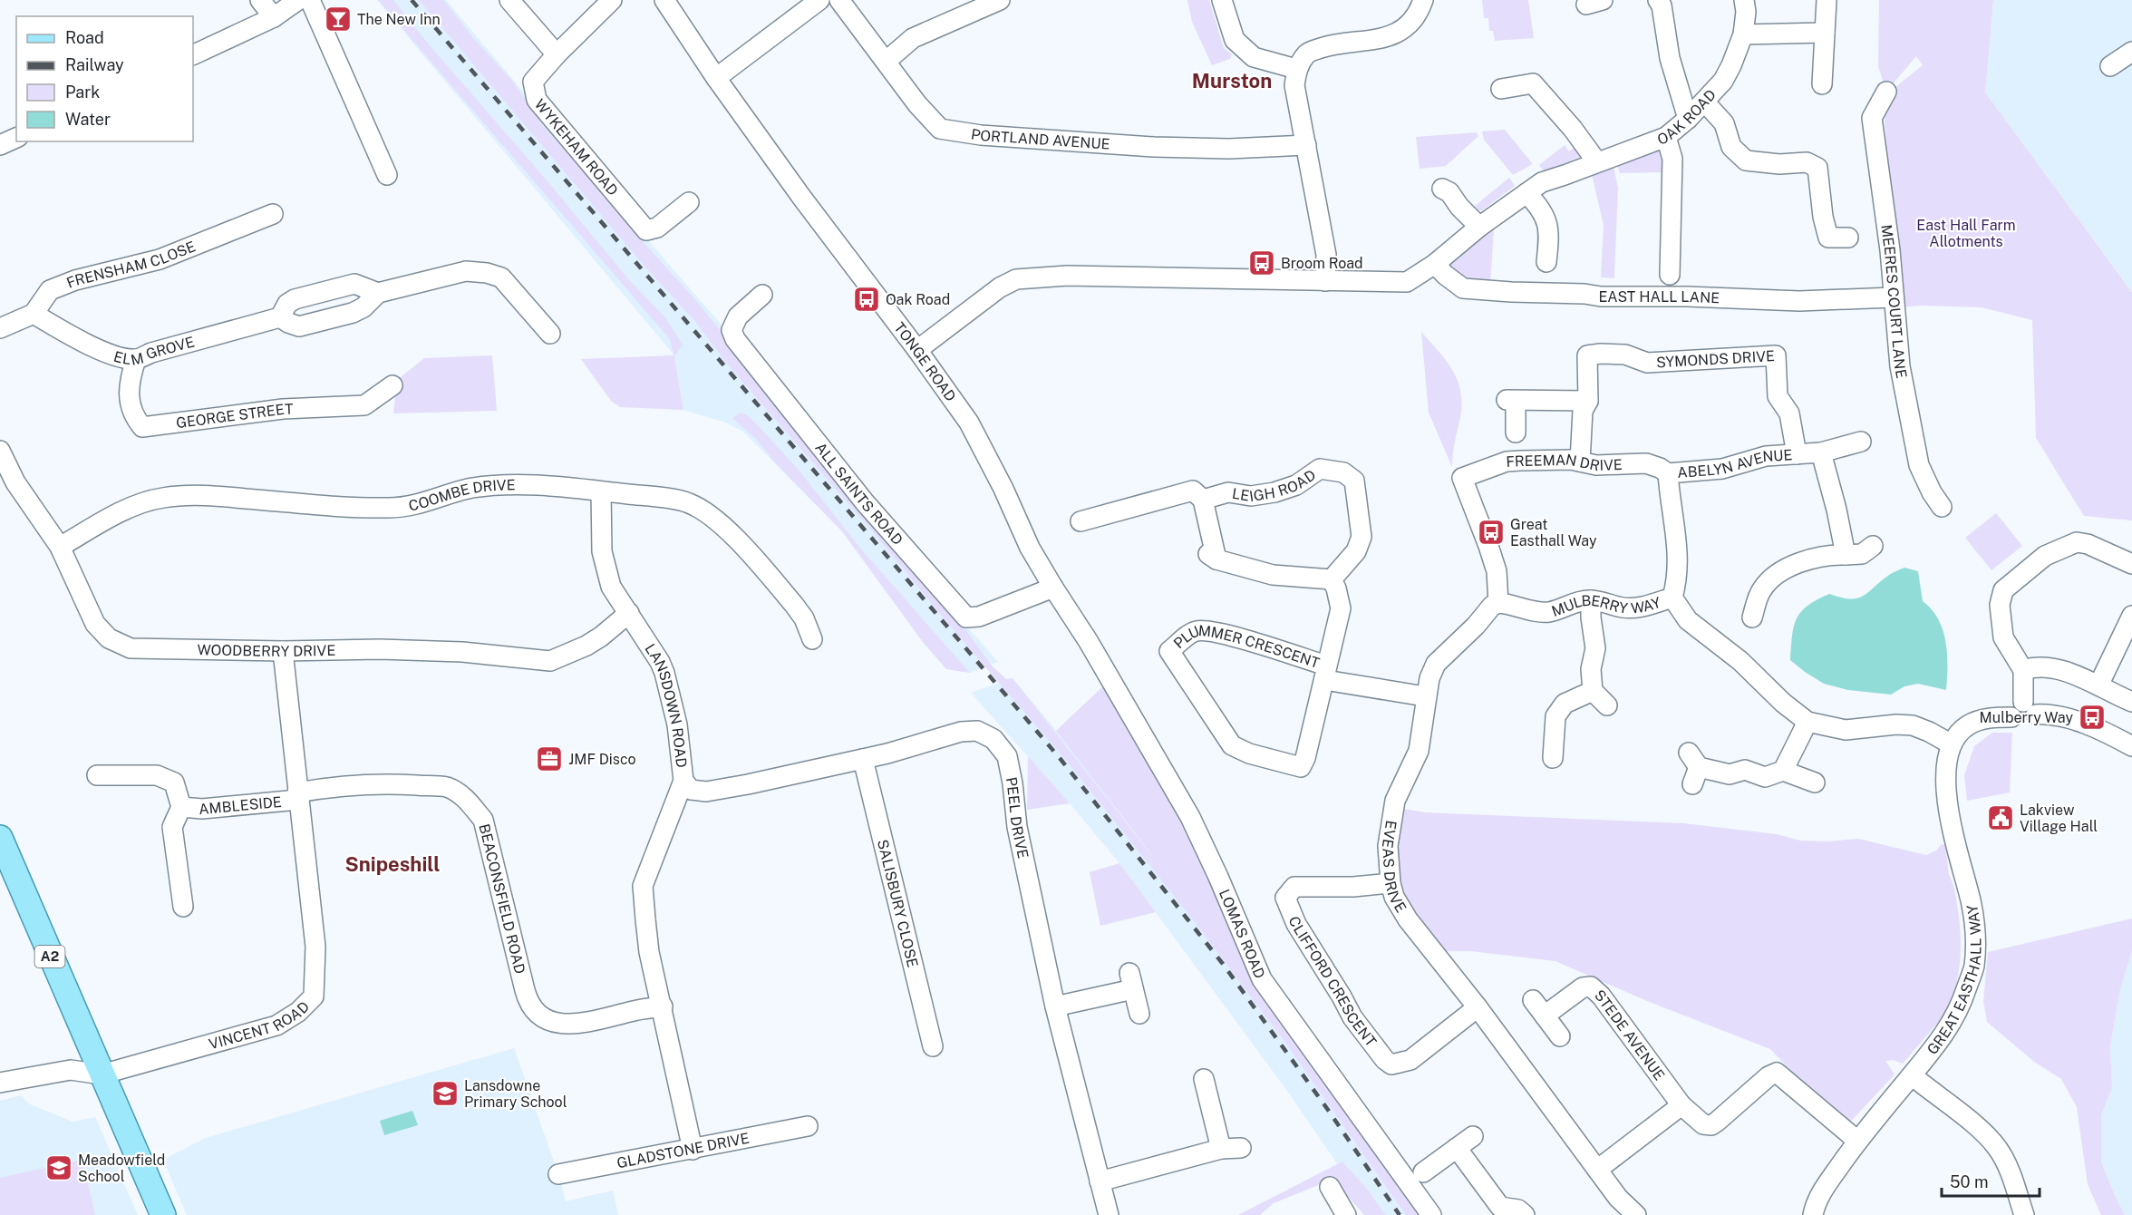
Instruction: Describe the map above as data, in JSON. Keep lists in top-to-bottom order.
{
  "streets": {
    "main road": ["A2"],
    "street": [
      "OAK ROAD",
      "PORTLAND AVENUE",
      "WYKEHAM ROAD",
      "FRENSHAM CLOSE",
      "EAST HALL LANE",
      "MEERES COURT LANE",
      "ELM GROVE",
      "TONGE ROAD",
      "SYMONDS DRIVE",
      "GEORGE STREET",
      "FREEMAN DRIVE",
      "ABELYN AVENUE",
      "LEIGH ROAD",
      "ALL SAINTS ROAD",
      "COOMBE DRIVE",
      "MULBERRY WAY",
      "WOODBERRY DRIVE",
      "PLUMMER CRESCENT",
      "LANSDOWN ROAD",
      "AMBLESIDE",
      "PEEL DRIVE",
      "EVEAS DRIVE",
      "BEACONSFIELD ROAD",
      "SALISBURY CLOSE",
      "LOMAS ROAD",
      "GREAT EASTHALL WAY",
      "CLIFFORD CRESCENT",
      "VINCENT ROAD",
      "STEDE AVENUE",
      "GLADSTONE DRIVE"
    ]
  },
  "crossings": [
    ["OAK ROAD", "EAST HALL LANE"],
    ["OAK ROAD", "TONGE ROAD"],
    ["FRENSHAM CLOSE", "ELM GROVE"],
    ["EAST HALL LANE", "MEERES COURT LANE"],
    ["ELM GROVE", "GEORGE STREET"],
    ["TONGE ROAD", "ALL SAINTS ROAD"],
    ["TONGE ROAD", "LOMAS ROAD"],
    ["SYMONDS DRIVE", "ABELYN AVENUE"],
    ["FREEMAN DRIVE", "ABELYN AVENUE"],
    ["FREEMAN DRIVE", "MULBERRY WAY"],
    ["FREEMAN DRIVE", "EVEAS DRIVE"],
    ["ABELYN AVENUE", "MULBERRY WAY"],
    ["COOMBE DRIVE", "WOODBERRY DRIVE"],
    ["COOMBE DRIVE", "LANSDOWN ROAD"],
    ["MULBERRY WAY", "EVEAS DRIVE"],
    ["MULBERRY WAY", "GREAT EASTHALL WAY"],
    ["WOODBERRY DRIVE", "LANSDOWN ROAD"],
    ["WOODBERRY DRIVE", "VINCENT ROAD"],
    ["PLUMMER CRESCENT", "EVEAS DRIVE"],
    ["LANSDOWN ROAD", "PEEL DRIVE"],
    ["LANSDOWN ROAD", "BEACONSFIELD ROAD"],
    ["LANSDOWN ROAD", "GLADSTONE DRIVE"],
    ["AMBLESIDE", "BEACONSFIELD ROAD"],
    ["AMBLESIDE", "VINCENT ROAD"],
    ["PEEL DRIVE", "SALISBURY CLOSE"],
    ["EVEAS DRIVE", "CLIFFORD CRESCENT"],
    ["BEACONSFIELD ROAD", "VINCENT ROAD"],
    ["A2", "VINCENT ROAD"],
    ["GREAT EASTHALL WAY", "STEDE AVENUE"]
  ],
  "districts": ["Murston", "Snipeshill"],
  "parks": ["East Hall Farm Allotments"],
  "places": {
    "bar": ["The New Inn"],
    "bus stop": [
      "Broom Road",
      "Oak Road",
      "Great Easthall Way",
      "Mulberry Way"
    ],
    "office": ["JMF Disco"],
    "public building": ["Lakview Village Hall"],
    "school or university": ["Lansdowne Primary School", "Meadowfield School"]
  },
  "legend": [
    "Road",
    "Railway",
    "Park",
    "Water"
  ],
  "scale_bar": "50 m"
}
